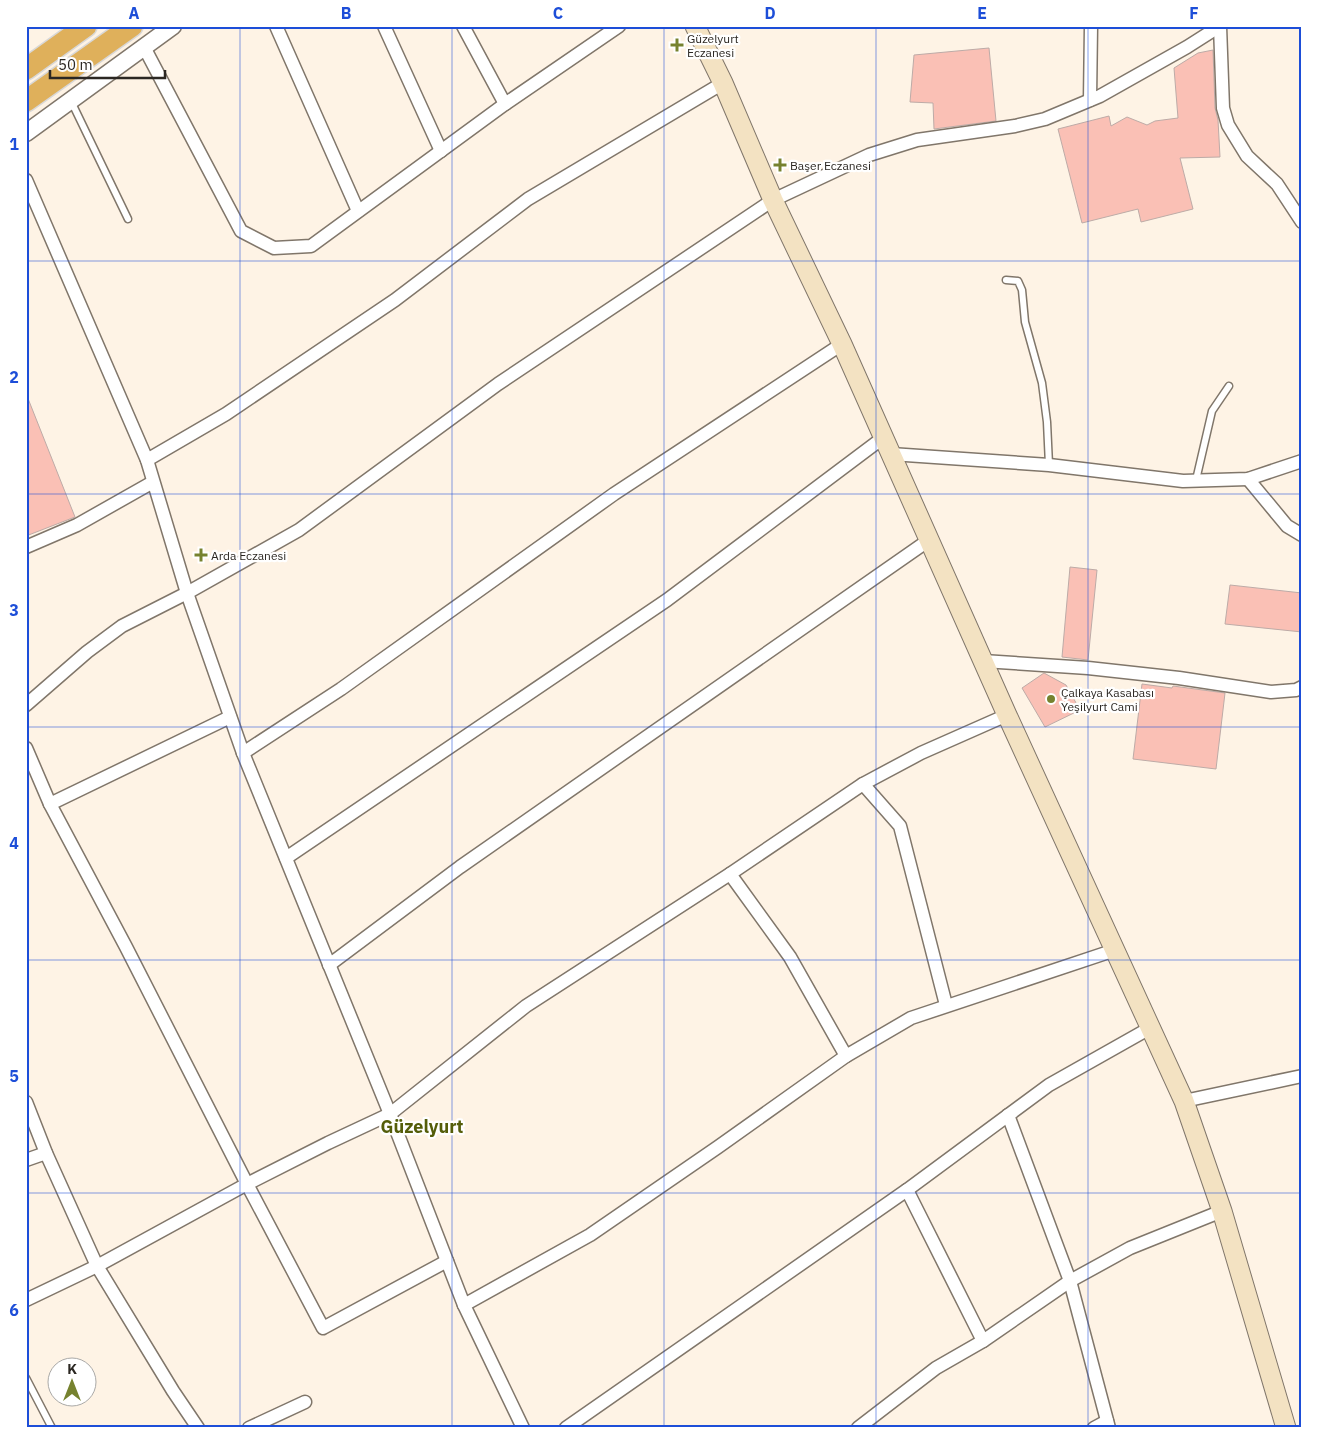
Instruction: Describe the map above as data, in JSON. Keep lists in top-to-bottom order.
{
  "districts": ["Güzelyurt"],
  "places": {
    "health": ["Güzelyurt Eczanesi", "Başer Eczanesi", "Arda Eczanesi"],
    "other": ["Çalkaya Kasabası Yeşilyurt Cami"]
  },
  "scale_bar": "50 m",
  "north": "top",
  "grid": {
    "columns": [
      "A",
      "B",
      "C",
      "D",
      "E",
      "F"
    ],
    "rows": [
      "1",
      "2",
      "3",
      "4",
      "5",
      "6"
    ]
  }
}
